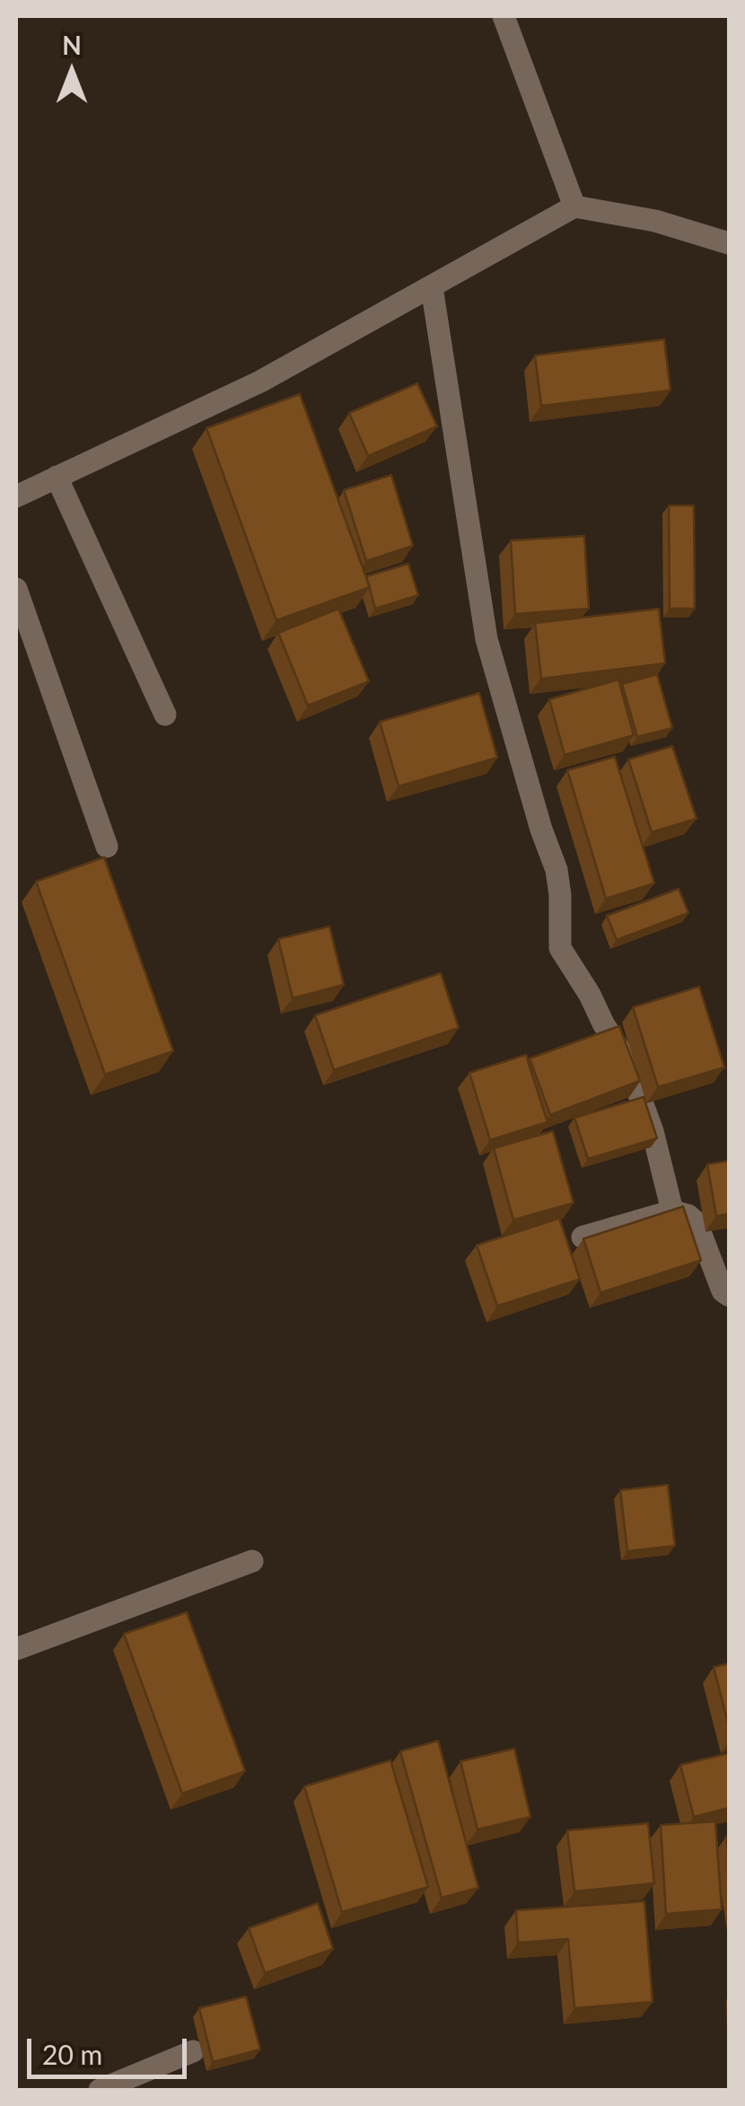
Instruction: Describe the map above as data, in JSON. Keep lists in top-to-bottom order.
{
  "scale_bar": "20 m",
  "north": "top"
}
